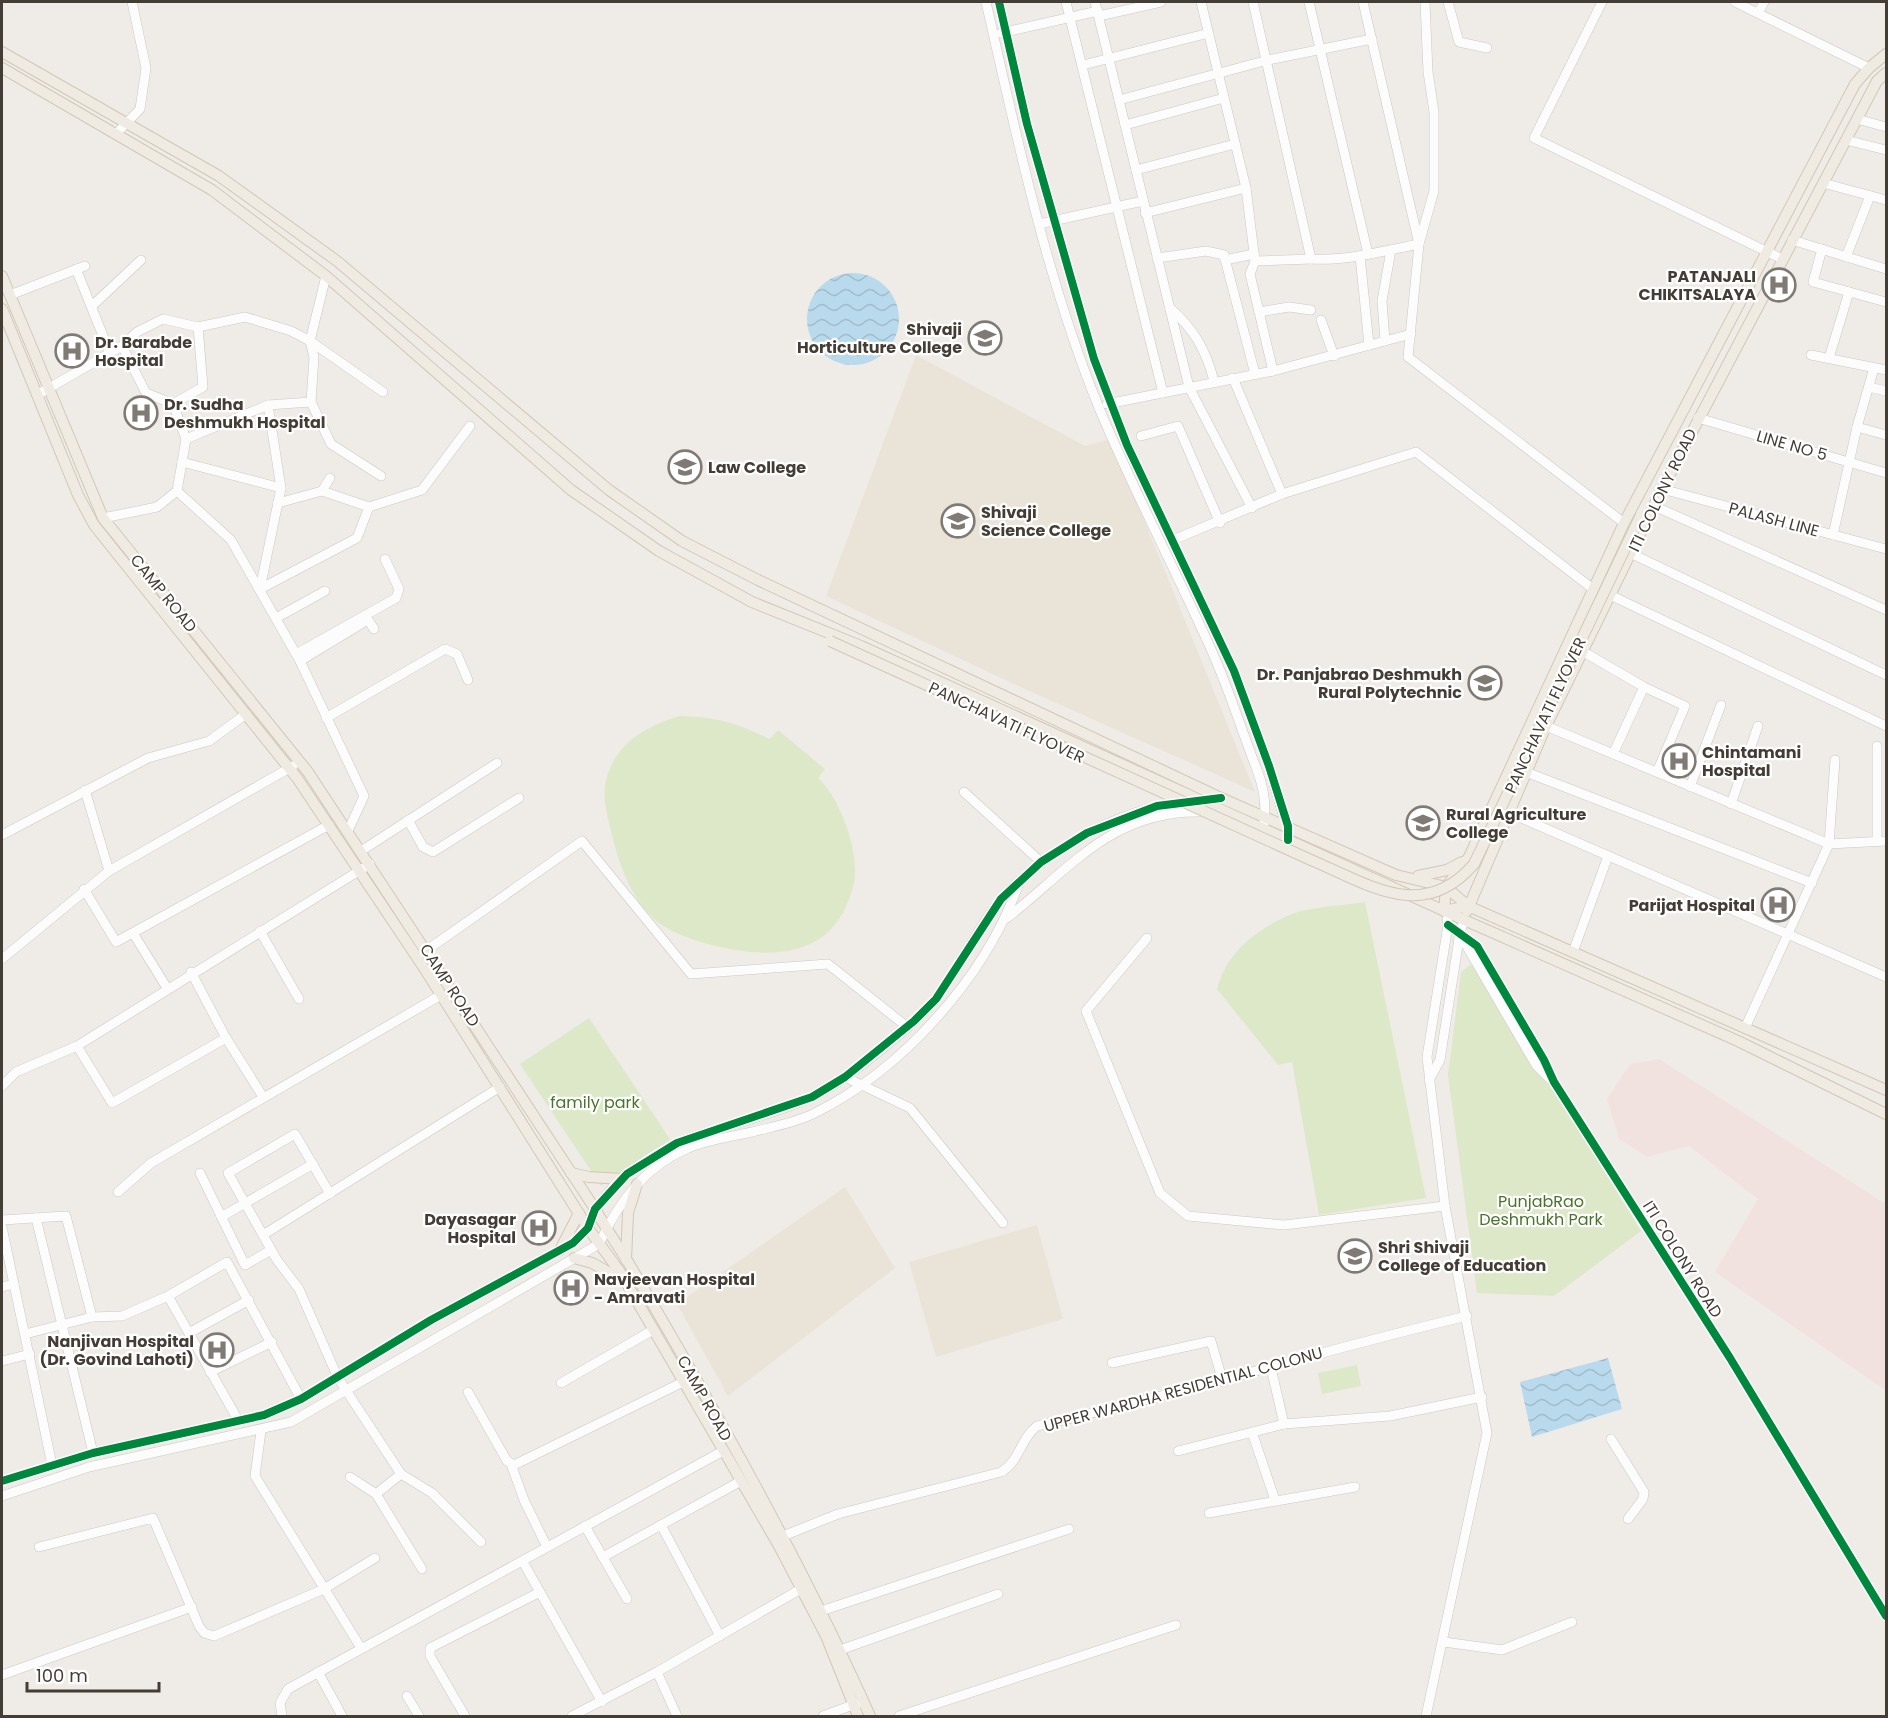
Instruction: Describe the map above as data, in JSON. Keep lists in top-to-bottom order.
{
  "streets": {
    "main road": ["ITI COLONY ROAD", "CAMP ROAD", "PANCHAVATI FLYOVER"],
    "street": ["LINE NO 5", "PALASH LINE", "UPPER WARDHA RESIDENTIAL COLONU"]
  },
  "crossings": [
    ["LINE NO 5", "ITI COLONY ROAD"],
    ["ITI COLONY ROAD", "PALASH LINE"],
    ["ITI COLONY ROAD", "PANCHAVATI FLYOVER"],
    ["PALASH LINE", "PANCHAVATI FLYOVER"],
    ["CAMP ROAD", "UPPER WARDHA RESIDENTIAL COLONU"]
  ],
  "parks": ["family park", "PunjabRao Deshmukh Park"],
  "places": {
    "hospital": [
      "PATANJALI CHIKITSALAYA",
      "Dr. Barabde Hospital",
      "Dr. Sudha Deshmukh Hospital",
      "Chintamani Hospital",
      "Parijat Hospital",
      "Dayasagar Hospital",
      "Navjeevan Hospital - Amravati",
      "Nanjivan Hospital (Dr. Govind Lahoti)"
    ],
    "school or university": [
      "Shivaji Horticulture College",
      "Law College",
      "Shivaji Science College",
      "Dr. Panjabrao Deshmukh Rural Polytechnic",
      "Rural Agriculture College",
      "Shri Shivaji College of Education"
    ]
  },
  "scale_bar": "100 m"
}
